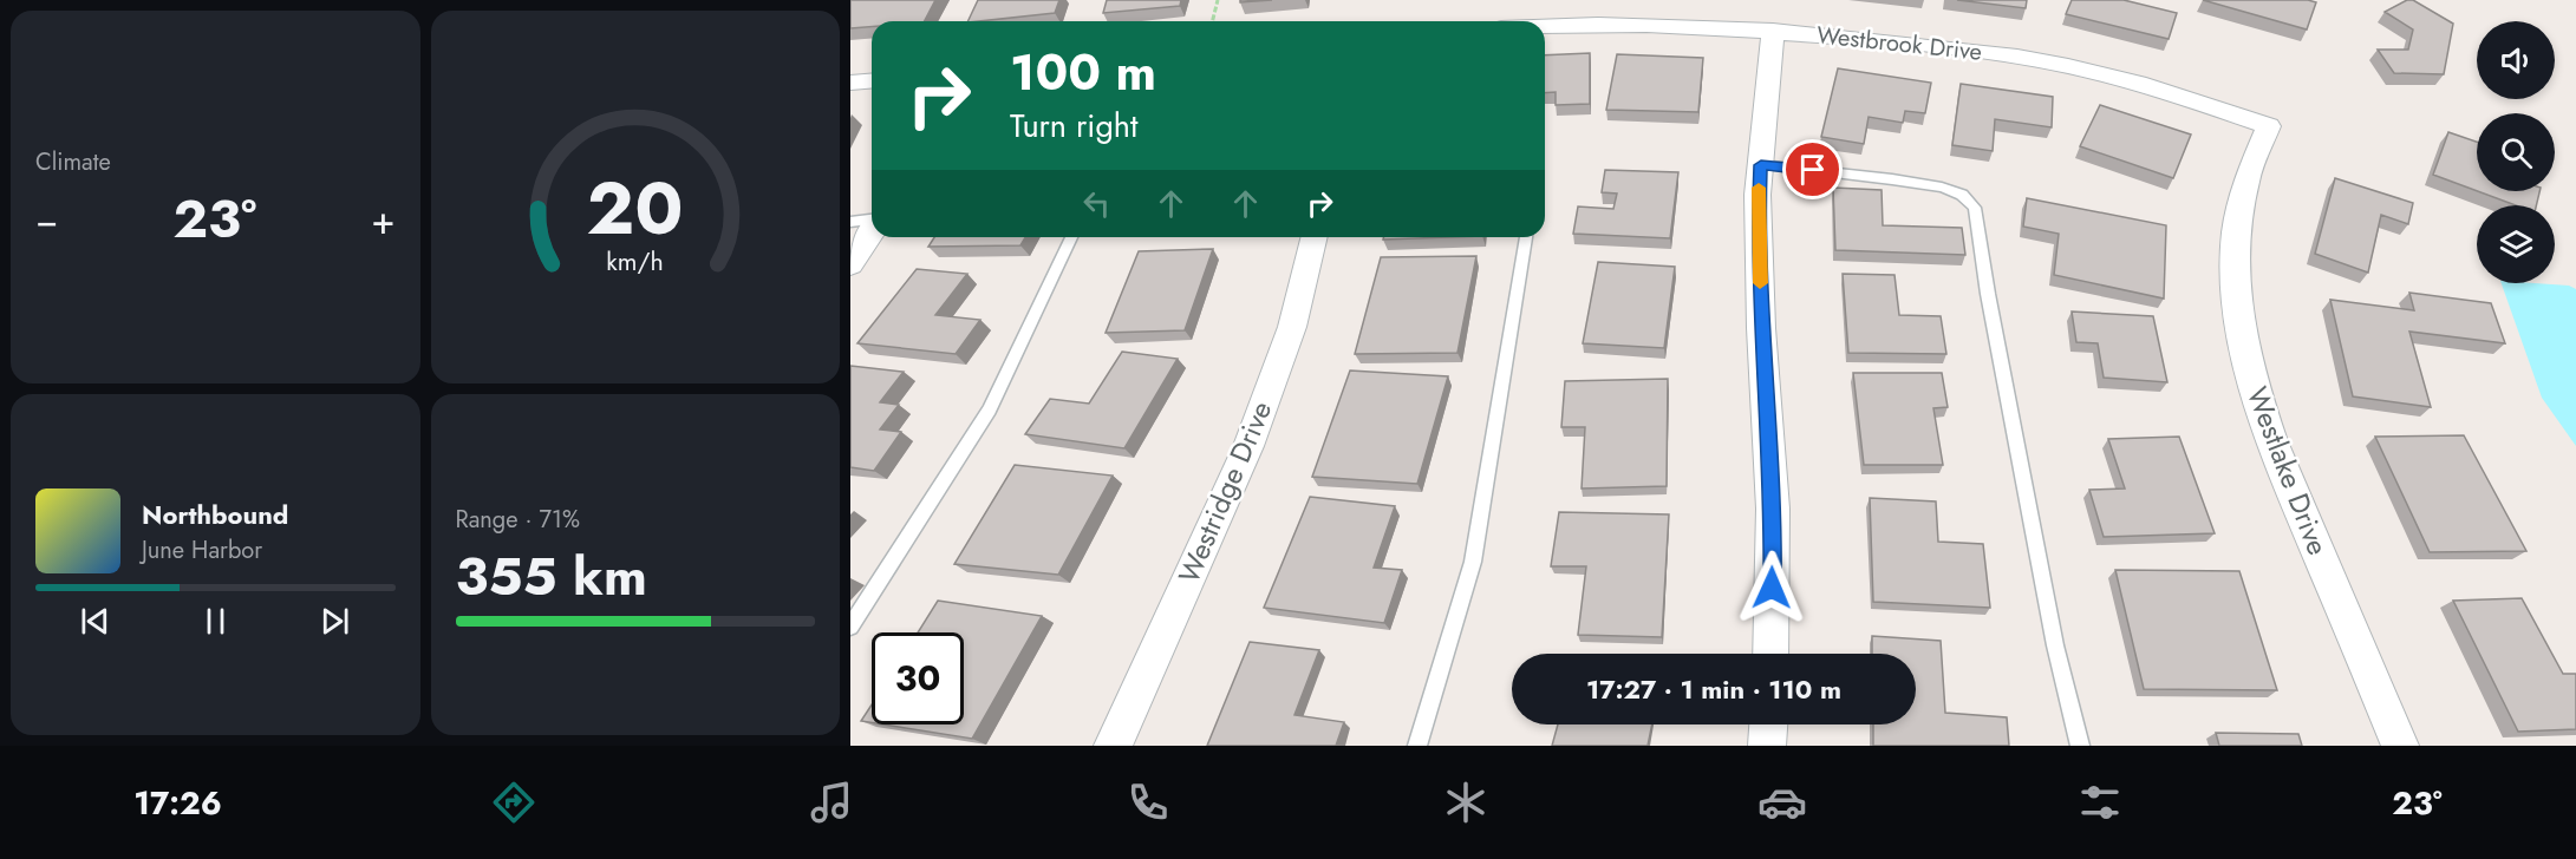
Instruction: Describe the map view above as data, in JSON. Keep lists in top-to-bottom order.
{
  "streets": {
    "street": ["Westbrook Drive", "Westlake Drive", "Westridge Drive"]
  },
  "crossings": [
    ["Westbrook Drive", "Westlake Drive"]
  ],
  "page": {
    "tile": [
      "Climate",
      ["Range · 71%", "355 km"]
    ],
    "turn": ["100 m", "Turn right"],
    "heat": ["−", "23°", "+"],
    "song": ["Northbound", "June Harbor"],
    "limit": "30",
    "trip": "17:27 · 1 min · 110 m",
    "tabs": ["17:26", "23°"],
    "gauge": ["20", "km/h"]
  }
}
